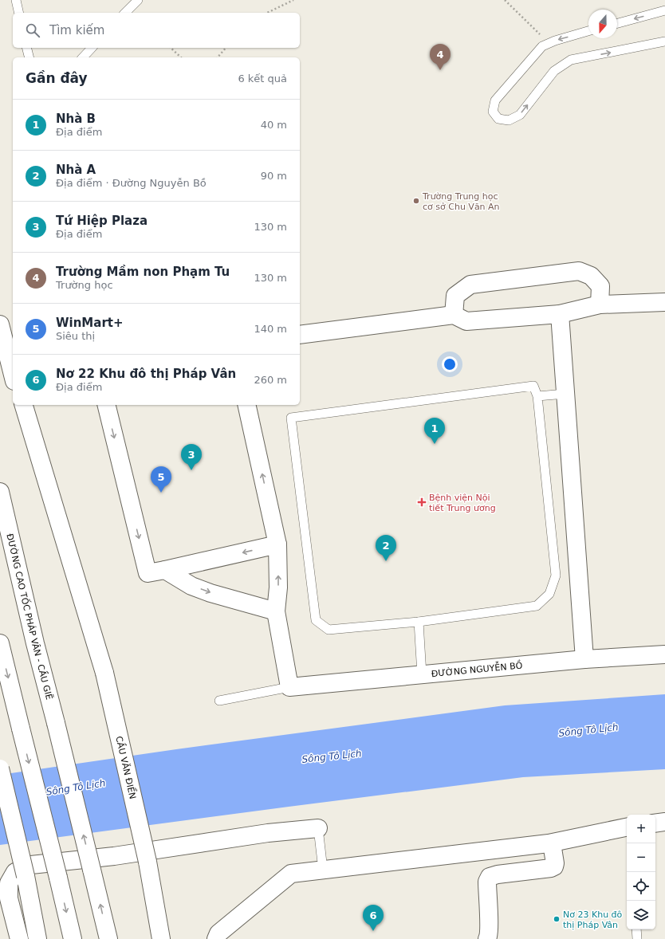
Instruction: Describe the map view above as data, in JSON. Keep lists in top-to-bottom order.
{
  "streets": {
    "main road": ["ĐƯỜNG CAO TỐC PHÁP VÂN - CẦU GIẼ", "ĐƯỜNG NGUYỄN BỒ", "CẦU VĂN ĐIỂN"]
  },
  "water": ["Sông Tô Lịch"],
  "places": {
    "other": ["Trường Trung học cơ sở Chu Văn An", "Nơ 23 Khu đô thị Pháp Vân"],
    "health": ["Bệnh viện Nội tiết Trung ương"]
  },
  "north": "bottom",
  "page": {
    "search": "Tìm kiếm",
    "pins": [
      "4",
      "1",
      "3",
      "5",
      "2",
      "6"
    ],
    "heading": ["Gần đây", "6 kết quả"],
    "list": [
      {
        "mark": "1",
        "name": "Nhà B",
        "note": "Địa điểm",
        "value": "40 m"
      },
      {
        "mark": "2",
        "name": "Nhà A",
        "note": "Địa điểm · Đường Nguyễn Bồ",
        "value": "90 m"
      },
      {
        "mark": "3",
        "name": "Tứ Hiệp Plaza",
        "note": "Địa điểm",
        "value": "130 m"
      },
      {
        "mark": "4",
        "name": "Trường Mầm non Phạm Tu",
        "note": "Trường học",
        "value": "130 m"
      },
      {
        "mark": "5",
        "name": "WinMart+",
        "note": "Siêu thị",
        "value": "140 m"
      },
      {
        "mark": "6",
        "name": "Nơ 22 Khu đô thị Pháp Vân",
        "note": "Địa điểm",
        "value": "260 m"
      }
    ],
    "map_buttons": ["+", "−"]
  }
}
